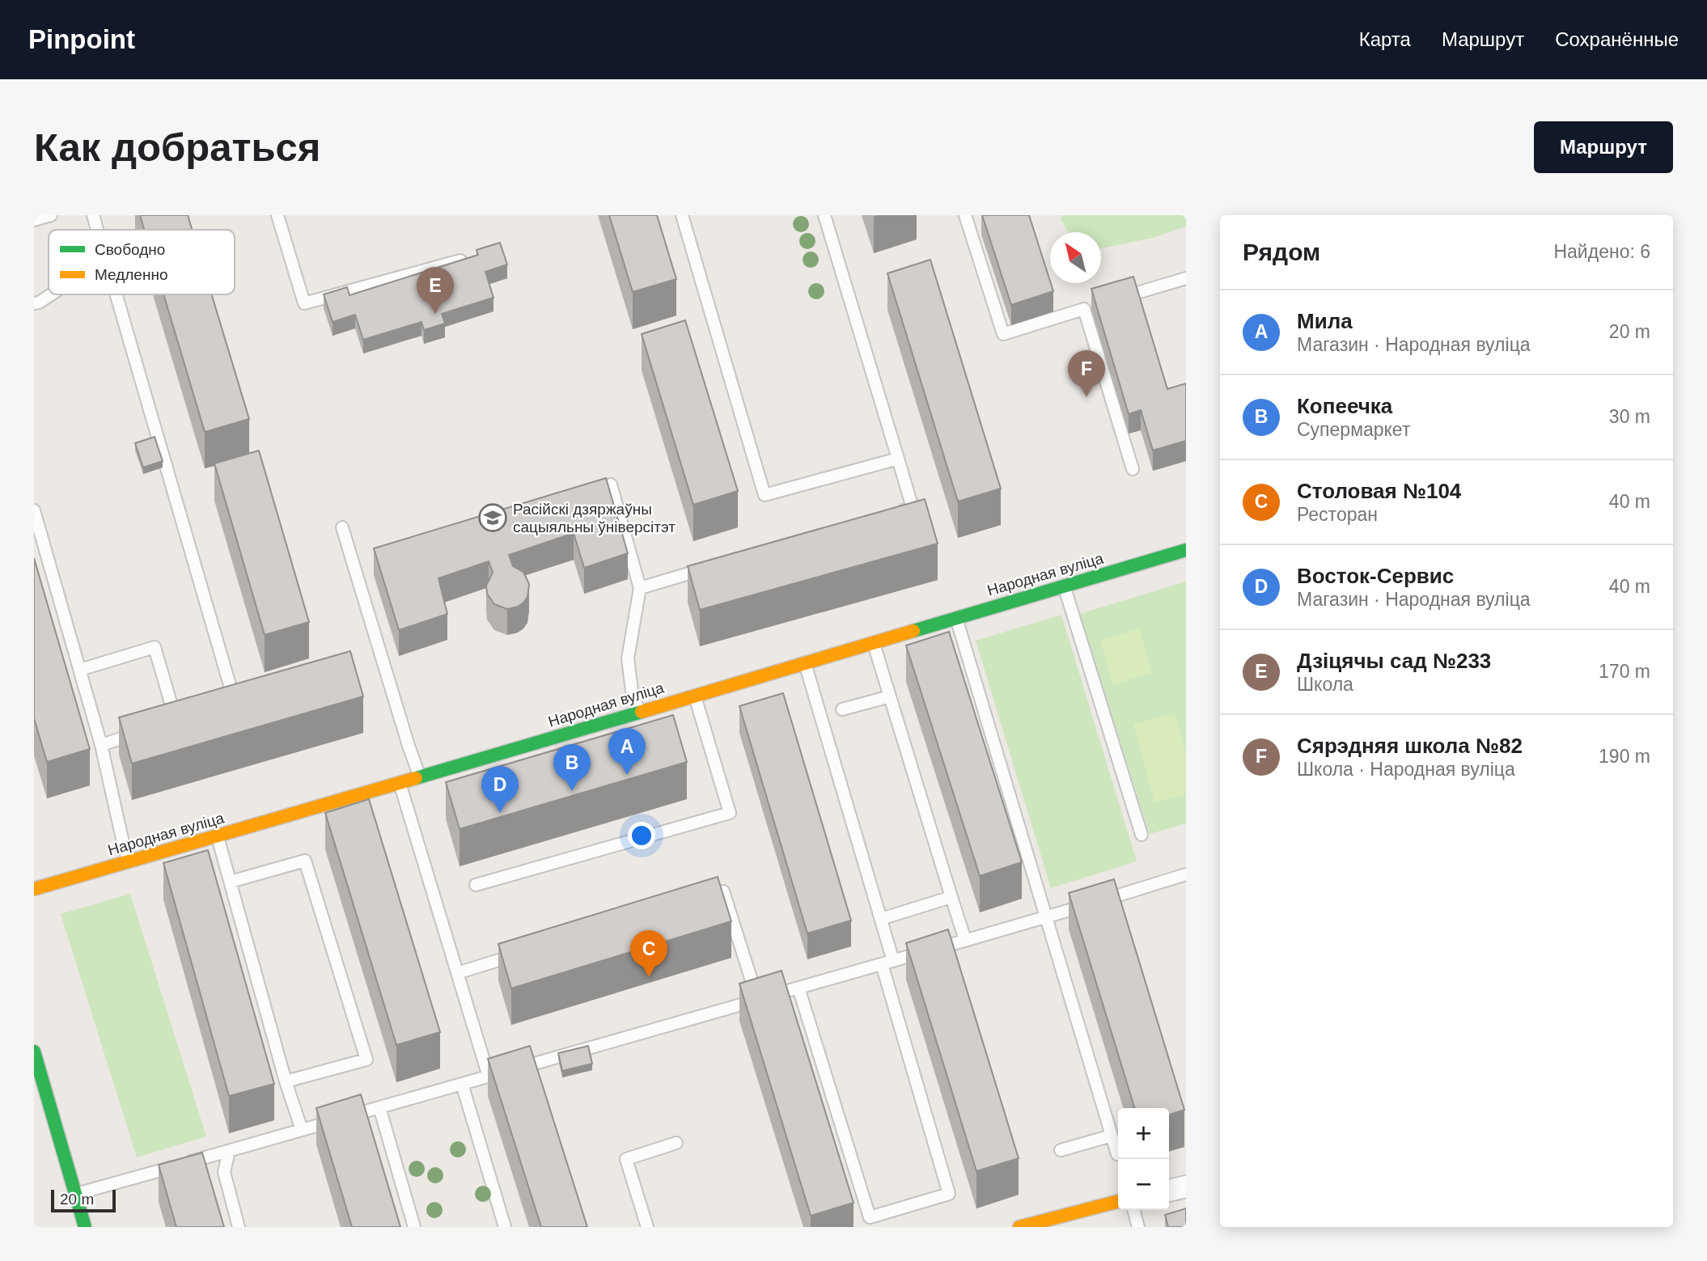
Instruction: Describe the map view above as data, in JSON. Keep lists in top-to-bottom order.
{
  "streets": {
    "street": ["Народная вуліца"]
  },
  "places": {
    "school or university": ["Расійскі дзяржаўны сацыяльны ўніверсітэт"]
  },
  "legend": ["Свободно", "Медленно"],
  "scale_bar": "20 m",
  "north": "top left",
  "page": {
    "header": "Pinpoint",
    "nav": ["Карта", "Маршрут", "Сохранённые"],
    "buttons": "Маршрут",
    "title": "Как добраться",
    "heading": ["Рядом", "Найдено: 6"],
    "pins": [
      "E",
      "F",
      "A",
      "B",
      "D",
      "C"
    ],
    "list": [
      {
        "mark": "A",
        "name": "Мила",
        "note": "Магазин · Народная вуліца",
        "value": "20 m"
      },
      {
        "mark": "B",
        "name": "Копеечка",
        "note": "Супермаркет",
        "value": "30 m"
      },
      {
        "mark": "C",
        "name": "Столовая №104",
        "note": "Ресторан",
        "value": "40 m"
      },
      {
        "mark": "D",
        "name": "Восток-Сервис",
        "note": "Магазин · Народная вуліца",
        "value": "40 m"
      },
      {
        "mark": "E",
        "name": "Дзіцячы сад №233",
        "note": "Школа",
        "value": "170 m"
      },
      {
        "mark": "F",
        "name": "Сярэдняя школа №82",
        "note": "Школа · Народная вуліца",
        "value": "190 m"
      }
    ],
    "map_buttons": ["+", "−"],
    "scale": "20 m"
  }
}
